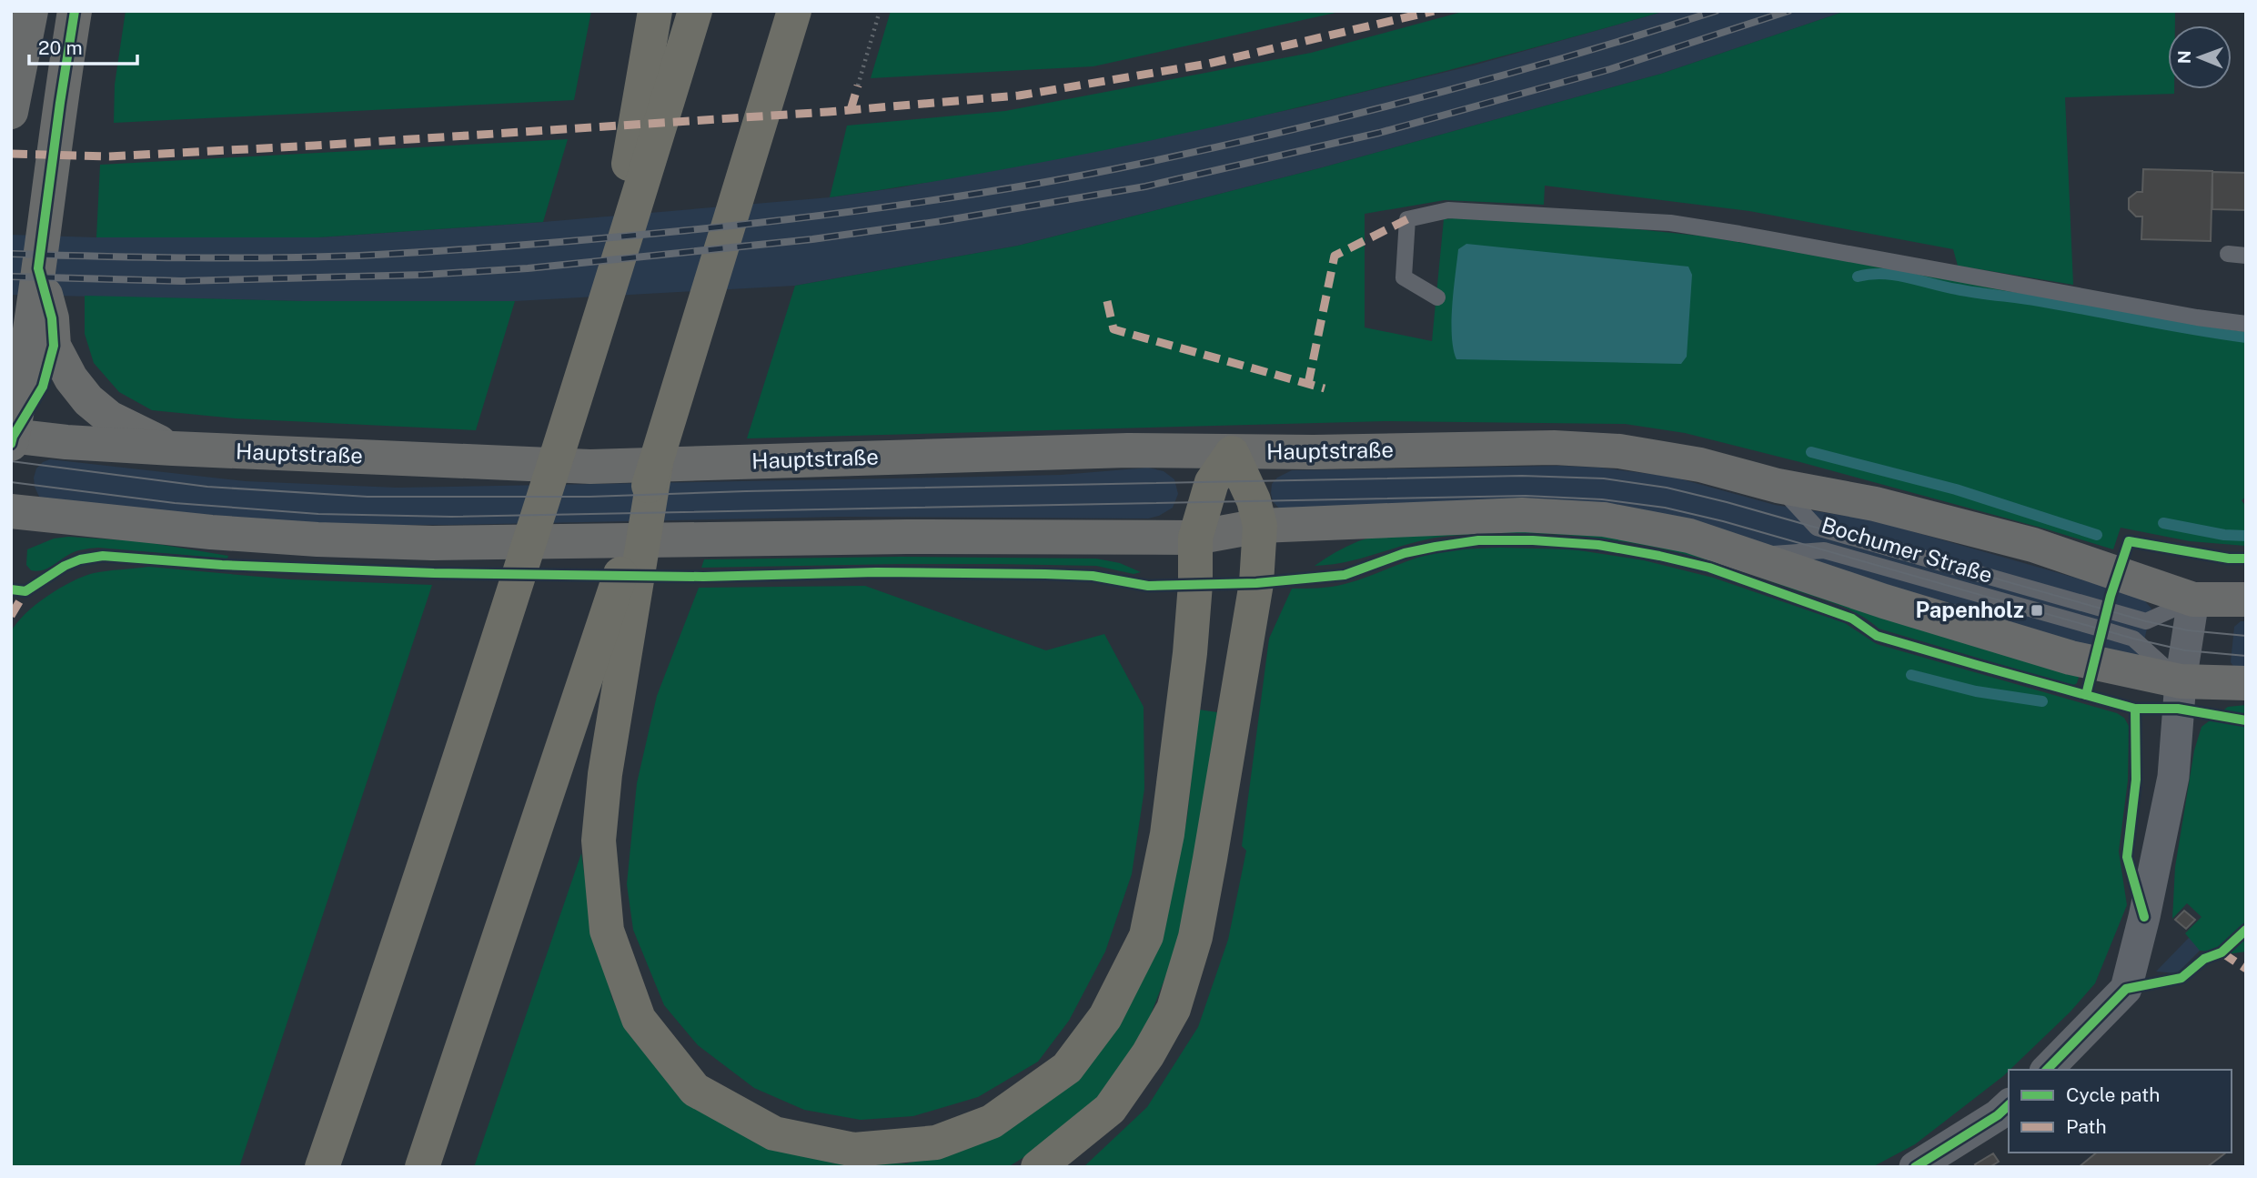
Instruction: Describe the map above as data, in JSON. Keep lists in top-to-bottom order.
{
  "streets": {
    "main road": ["Hauptstraße", "Bochumer Straße"]
  },
  "crossings": [
    ["Hauptstraße", "Bochumer Straße"]
  ],
  "places": {
    "transit": ["Papenholz"]
  },
  "legend": ["Cycle path", "Path"],
  "scale_bar": "20 m",
  "north": "left"
}
